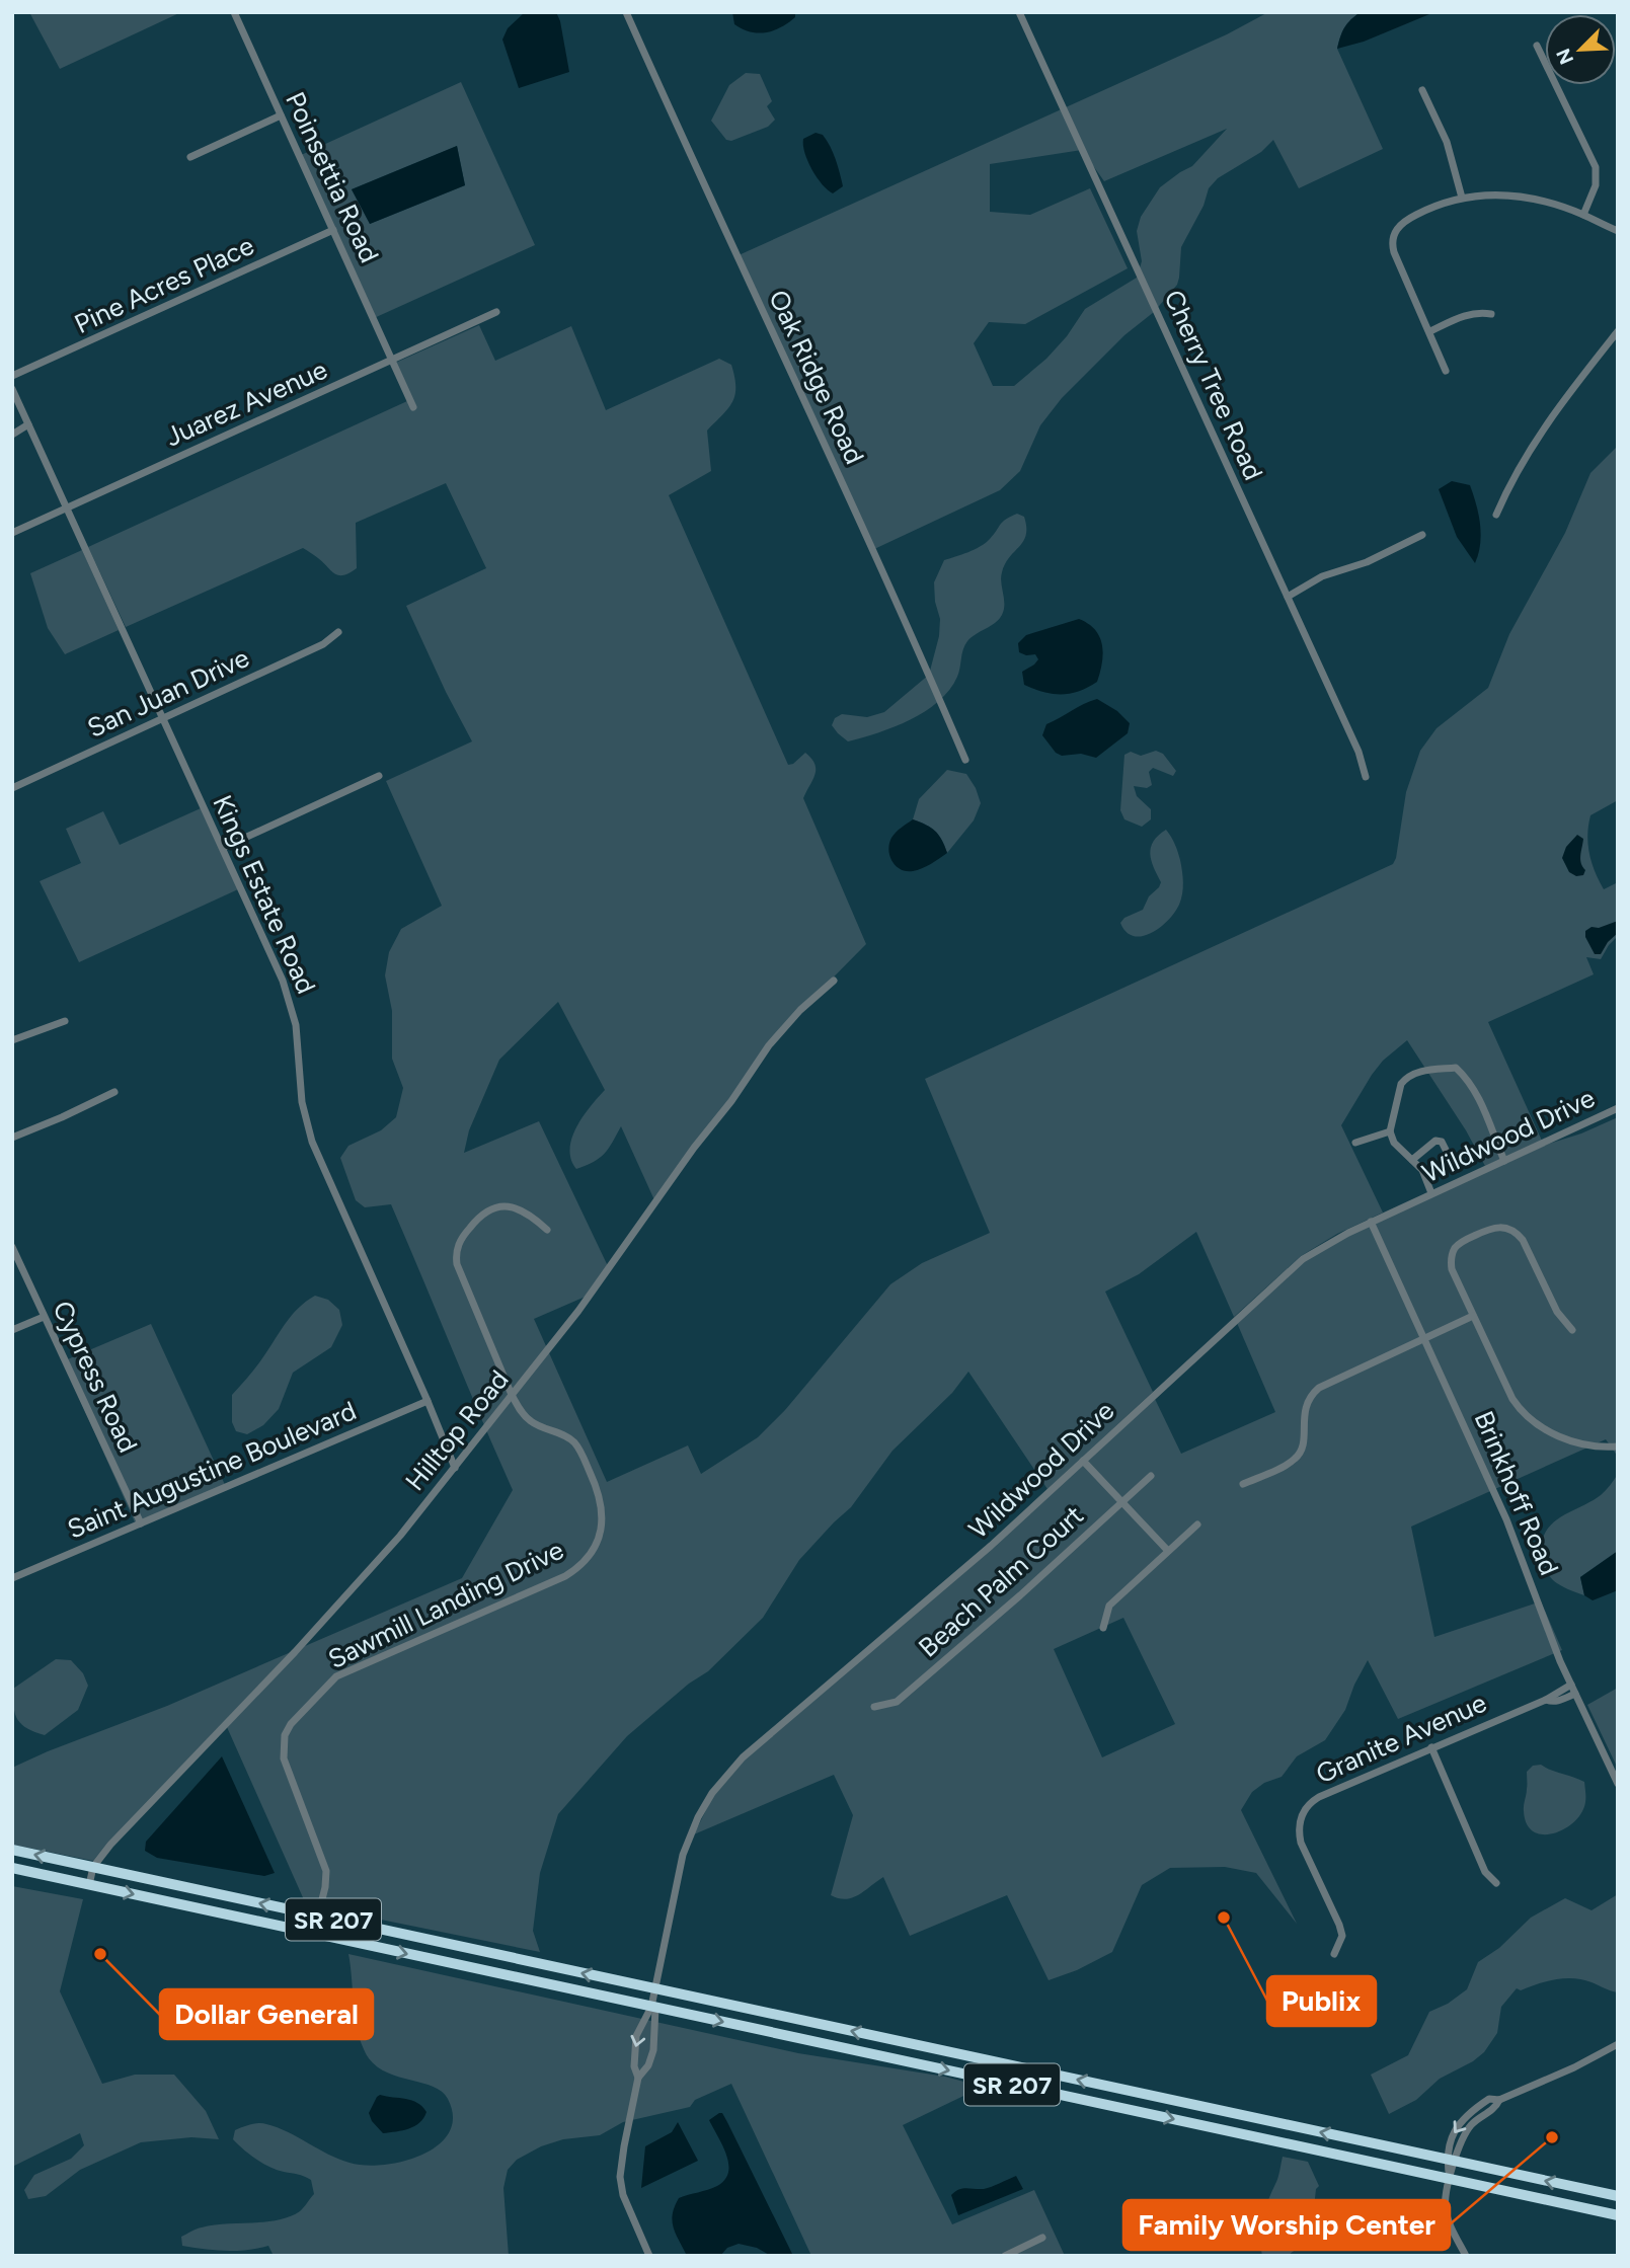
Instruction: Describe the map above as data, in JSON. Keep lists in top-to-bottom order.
{
  "streets": {
    "highway": ["SR 207"],
    "street": [
      "Poinsettia Road",
      "Pine Acres Place",
      "Oak Ridge Road",
      "Cherry Tree Road",
      "Juarez Avenue",
      "San Juan Drive",
      "Kings Estate Road",
      "Wildwood Drive",
      "Cypress Road",
      "Hilltop Road",
      "Saint Augustine Boulevard",
      "Brinkhoff Road",
      "Beach Palm Court",
      "Sawmill Landing Drive",
      "Granite Avenue"
    ]
  },
  "crossings": [
    ["Poinsettia Road", "Pine Acres Place"],
    ["Poinsettia Road", "Juarez Avenue"],
    ["Juarez Avenue", "Kings Estate Road"],
    ["San Juan Drive", "Kings Estate Road"],
    ["Kings Estate Road", "Hilltop Road"],
    ["Kings Estate Road", "Saint Augustine Boulevard"],
    ["Wildwood Drive", "Brinkhoff Road"],
    ["Wildwood Drive", "SR 207"],
    ["Cypress Road", "Saint Augustine Boulevard"],
    ["Hilltop Road", "Sawmill Landing Drive"],
    ["Hilltop Road", "SR 207"],
    ["Brinkhoff Road", "Granite Avenue"],
    ["Sawmill Landing Drive", "SR 207"]
  ],
  "places": ["Publix", "Dollar General", "Family Worship Center"],
  "north": "bottom left"
}
